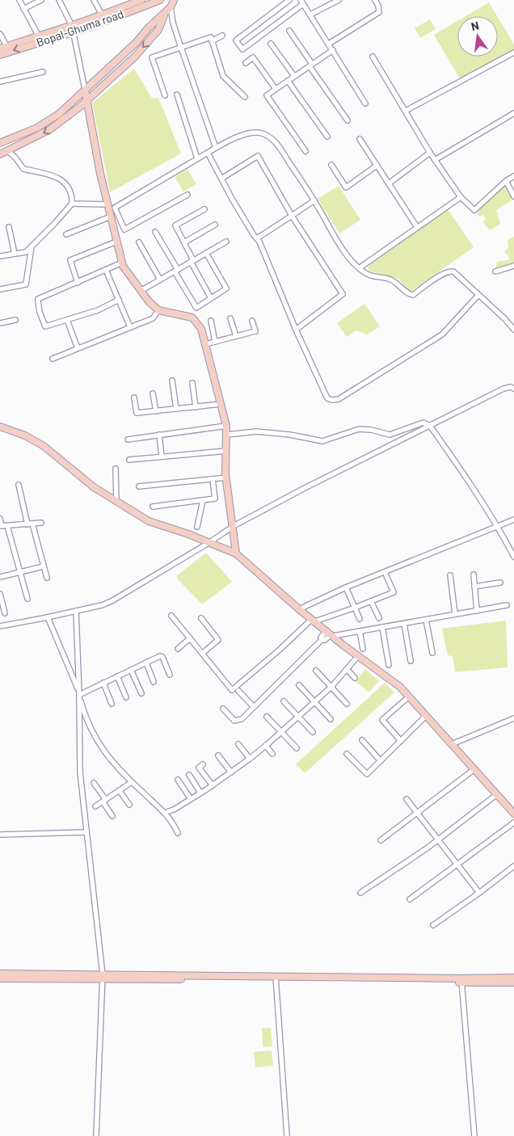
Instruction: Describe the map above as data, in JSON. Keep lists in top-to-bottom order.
{
  "streets": {
    "street": ["Bopal-Ghuma road"]
  },
  "north": "top"
}
